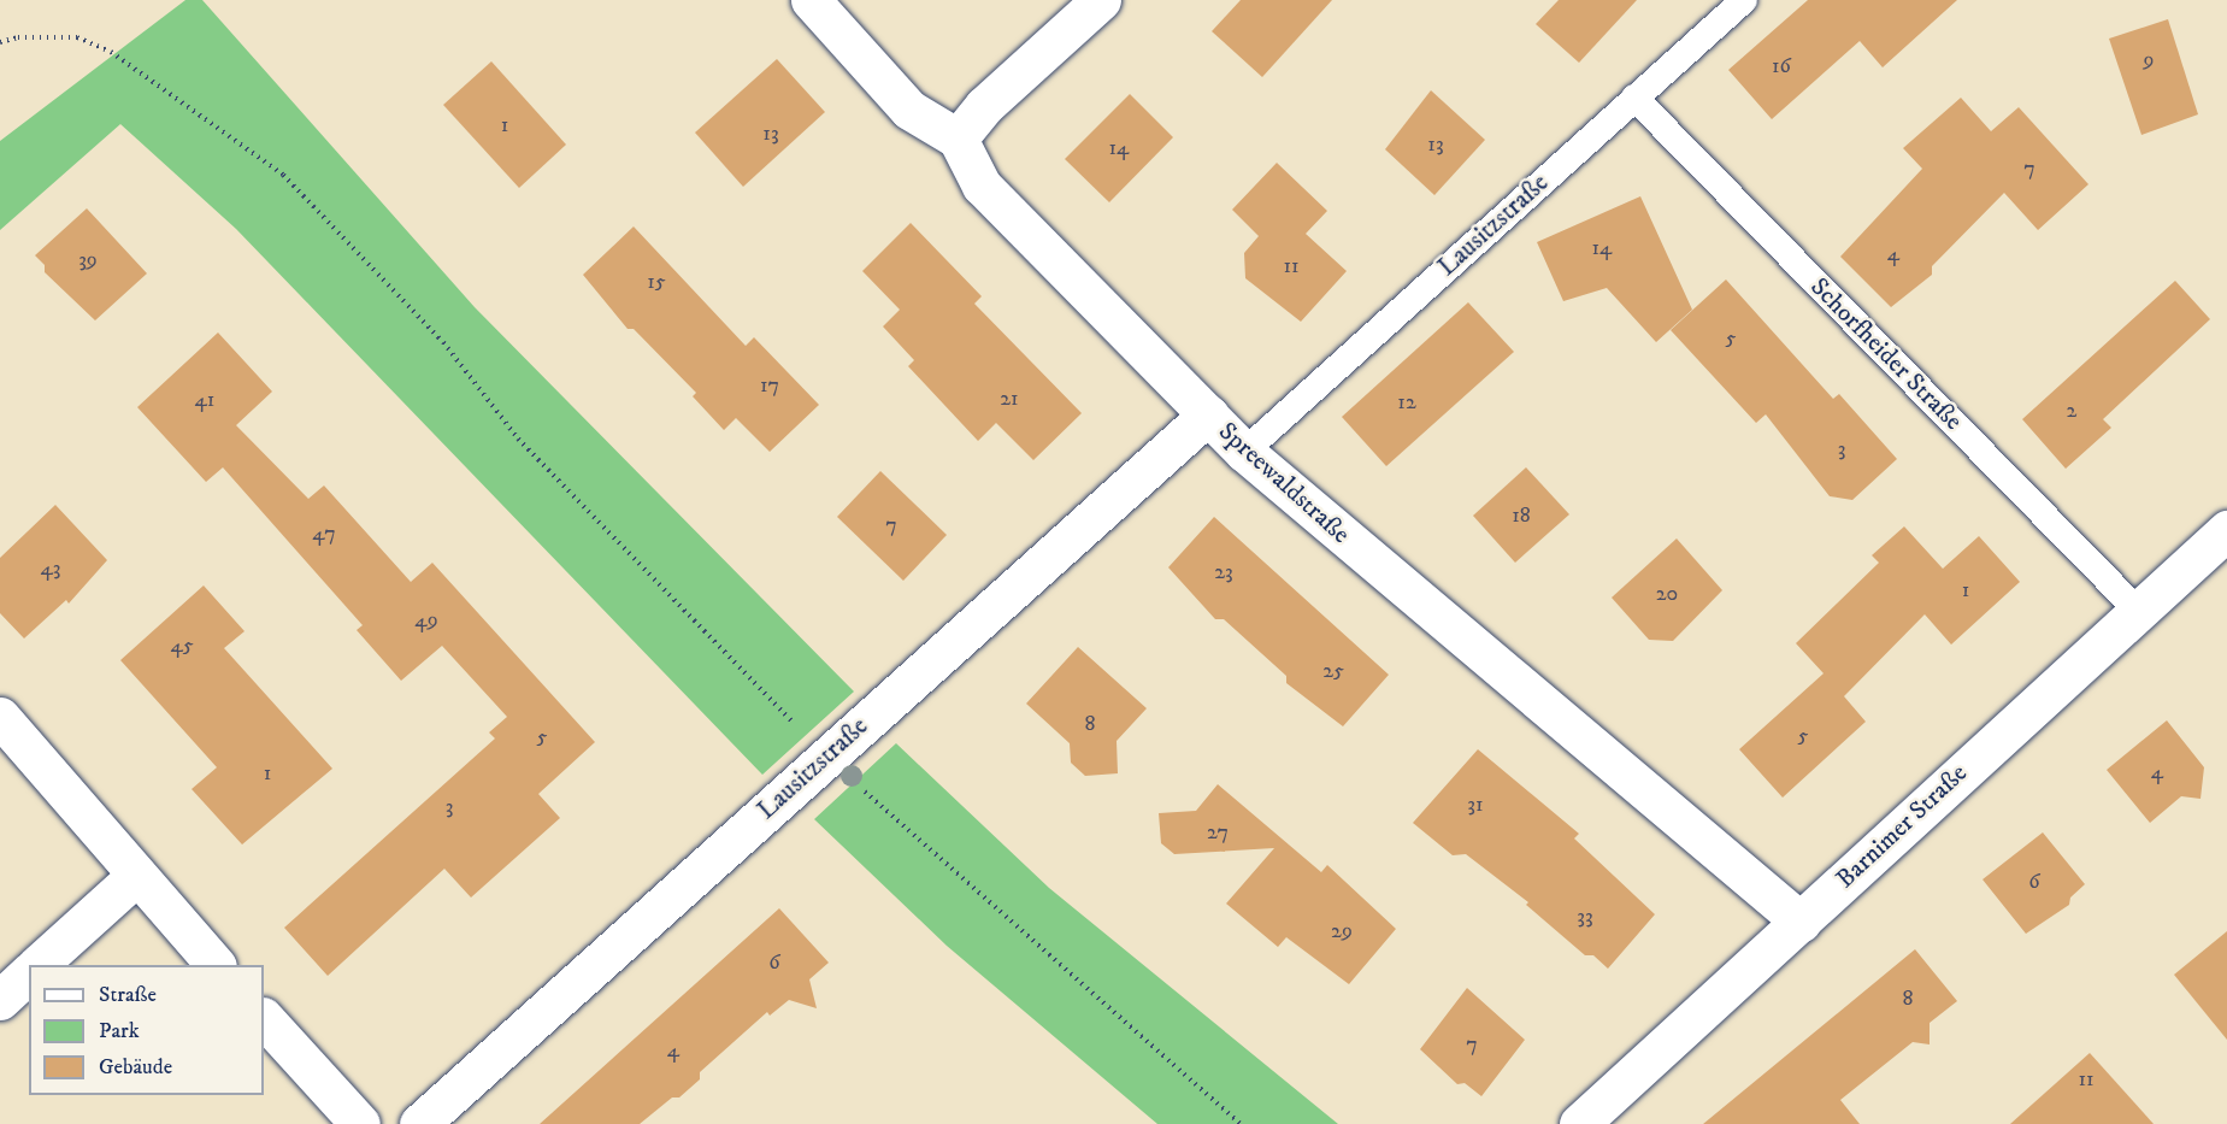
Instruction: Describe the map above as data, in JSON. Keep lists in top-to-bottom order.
{
  "streets": {
    "street": ["Lausitzstraße", "Spreewaldstraße", "Barnimer Straße"],
    "lane": ["Schorfheider Straße"]
  },
  "crossings": [
    ["Lausitzstraße", "Schorfheider Straße"],
    ["Lausitzstraße", "Spreewaldstraße"],
    ["Schorfheider Straße", "Barnimer Straße"],
    ["Spreewaldstraße", "Barnimer Straße"]
  ],
  "house_numbers": [
    "9",
    "16",
    "1",
    "13",
    "13",
    "14",
    "7",
    "14",
    "4",
    "39",
    "11",
    "15",
    "5",
    "17",
    "21",
    "41",
    "12",
    "2",
    "3",
    "18",
    "7",
    "47",
    "43",
    "23",
    "1",
    "20",
    "49",
    "45",
    "25",
    "8",
    "5",
    "5",
    "4",
    "1",
    "31",
    "3",
    "27",
    "6",
    "33",
    "29",
    "6",
    "8",
    "7",
    "4",
    "11"
  ],
  "legend": ["Straße", "Park", "Gebäude"]
}
